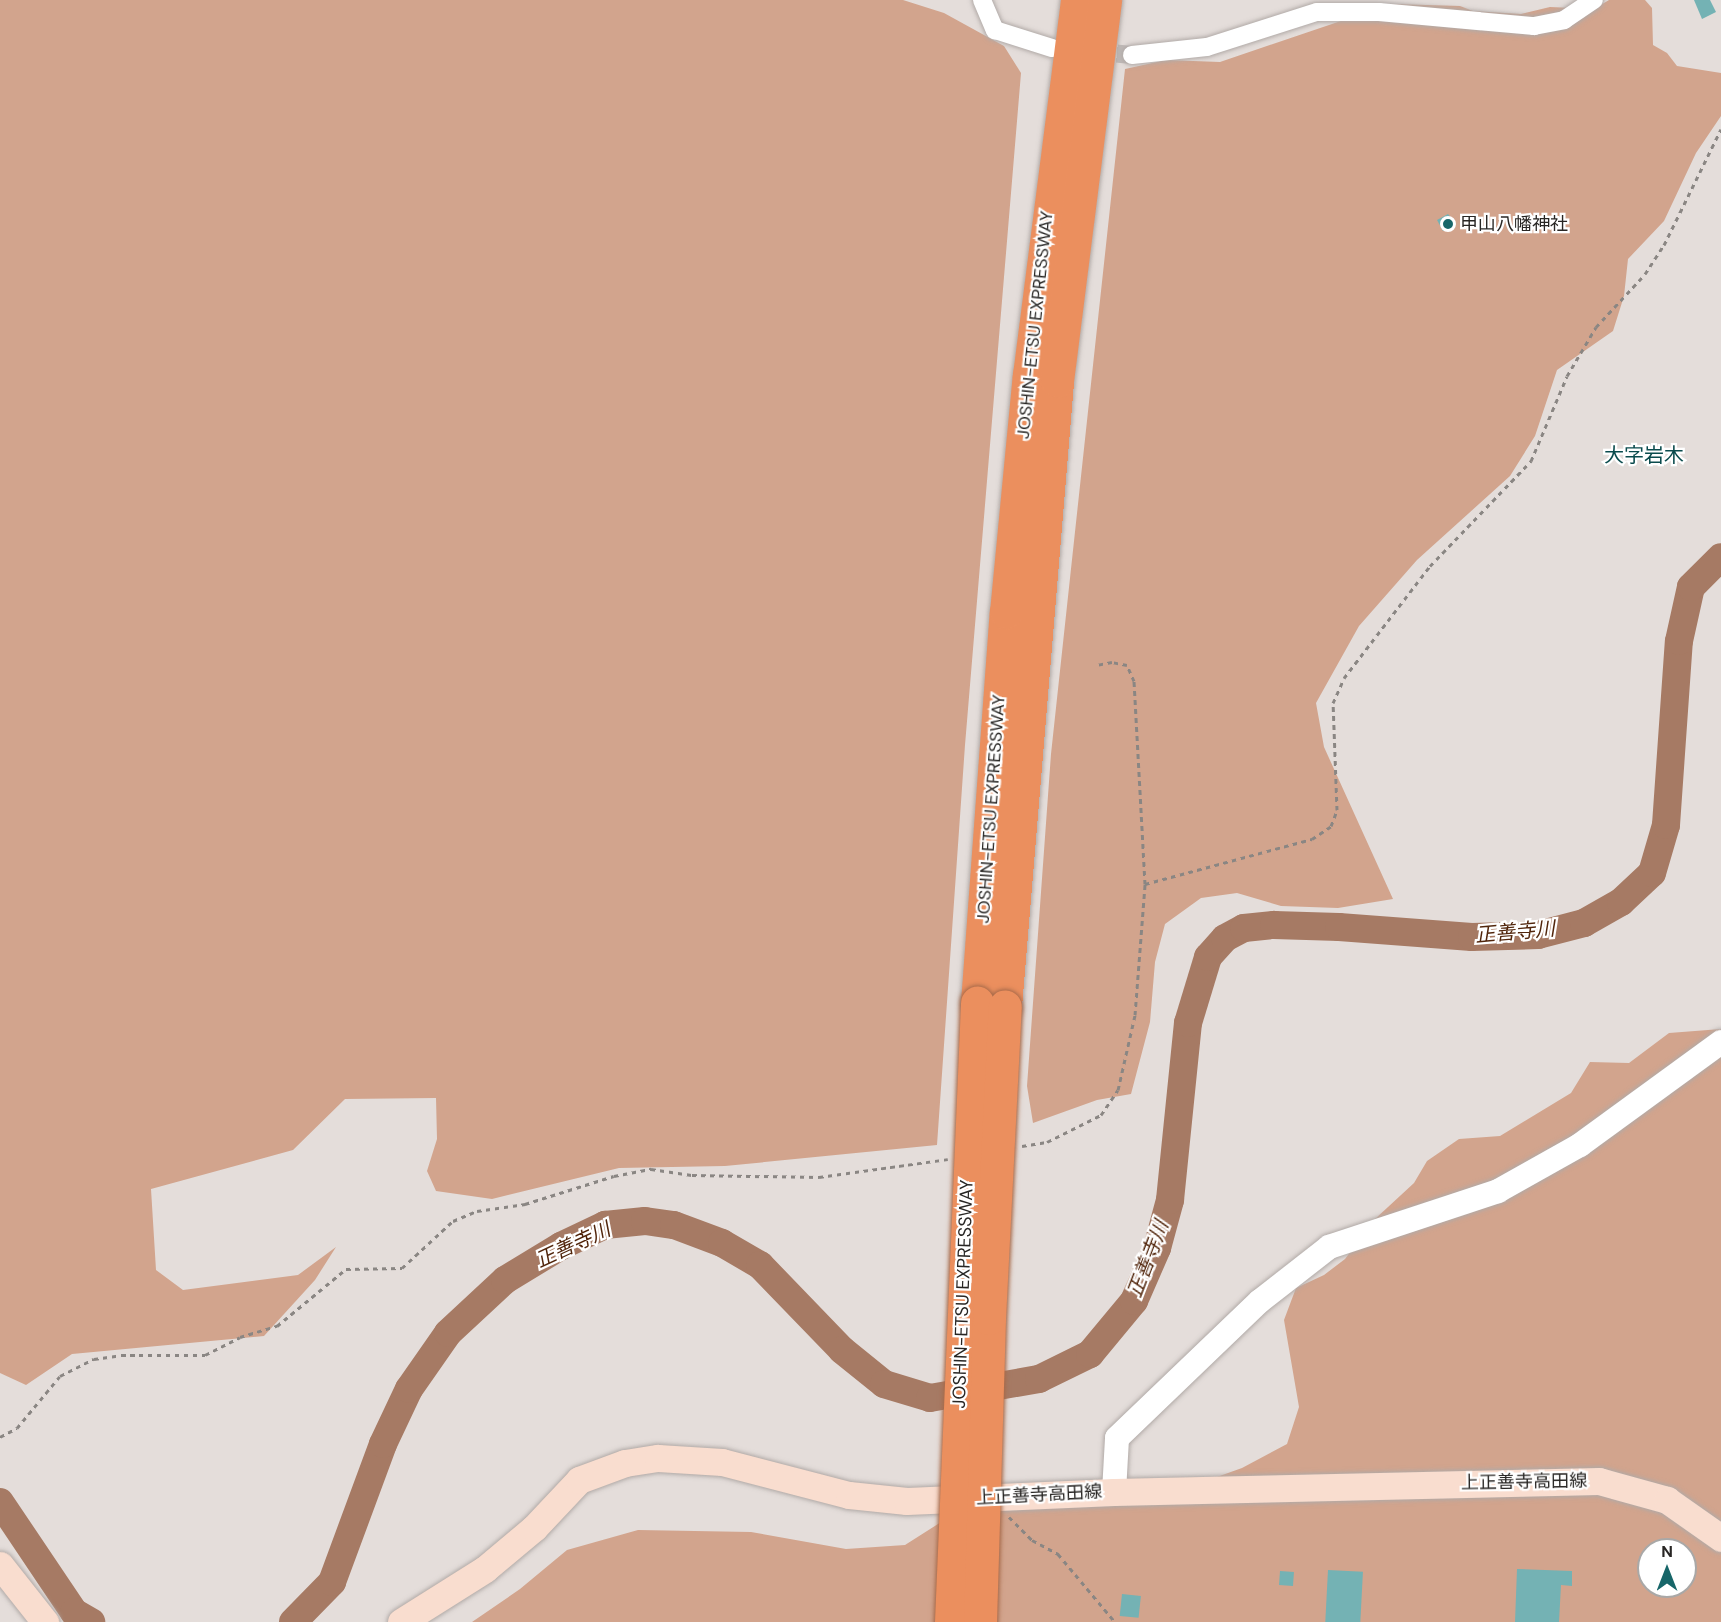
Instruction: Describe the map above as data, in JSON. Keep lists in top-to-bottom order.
{
  "streets": {
    "highway": ["JOSHIN-ETSU EXPRESSWAY"],
    "main road": ["上正善寺高田線"]
  },
  "districts": ["大字岩木"],
  "water": ["正善寺川"],
  "places": ["甲山八幡神社"],
  "north": "top"
}
